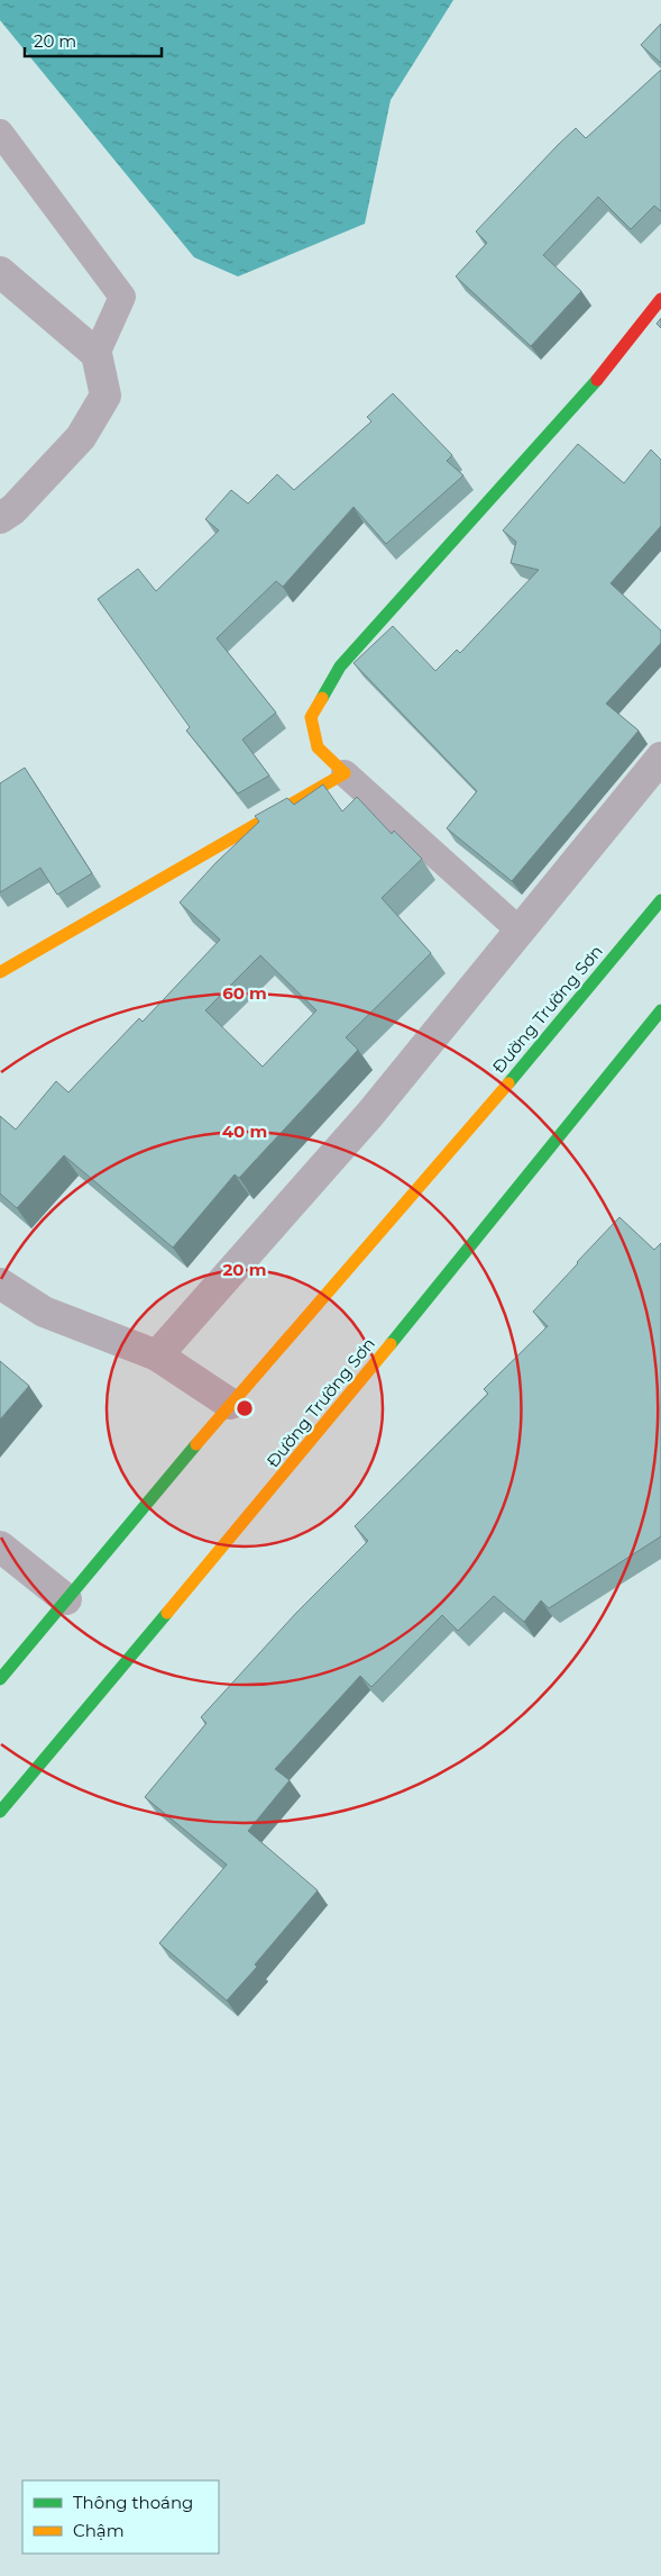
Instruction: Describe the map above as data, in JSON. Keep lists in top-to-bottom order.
{
  "streets": {
    "main road": ["Đường Trường Sơn"]
  },
  "legend": ["Thông thoáng", "Chậm"],
  "scale_bar": "20 m",
  "rings": ["60 m", "40 m", "20 m"]
}
